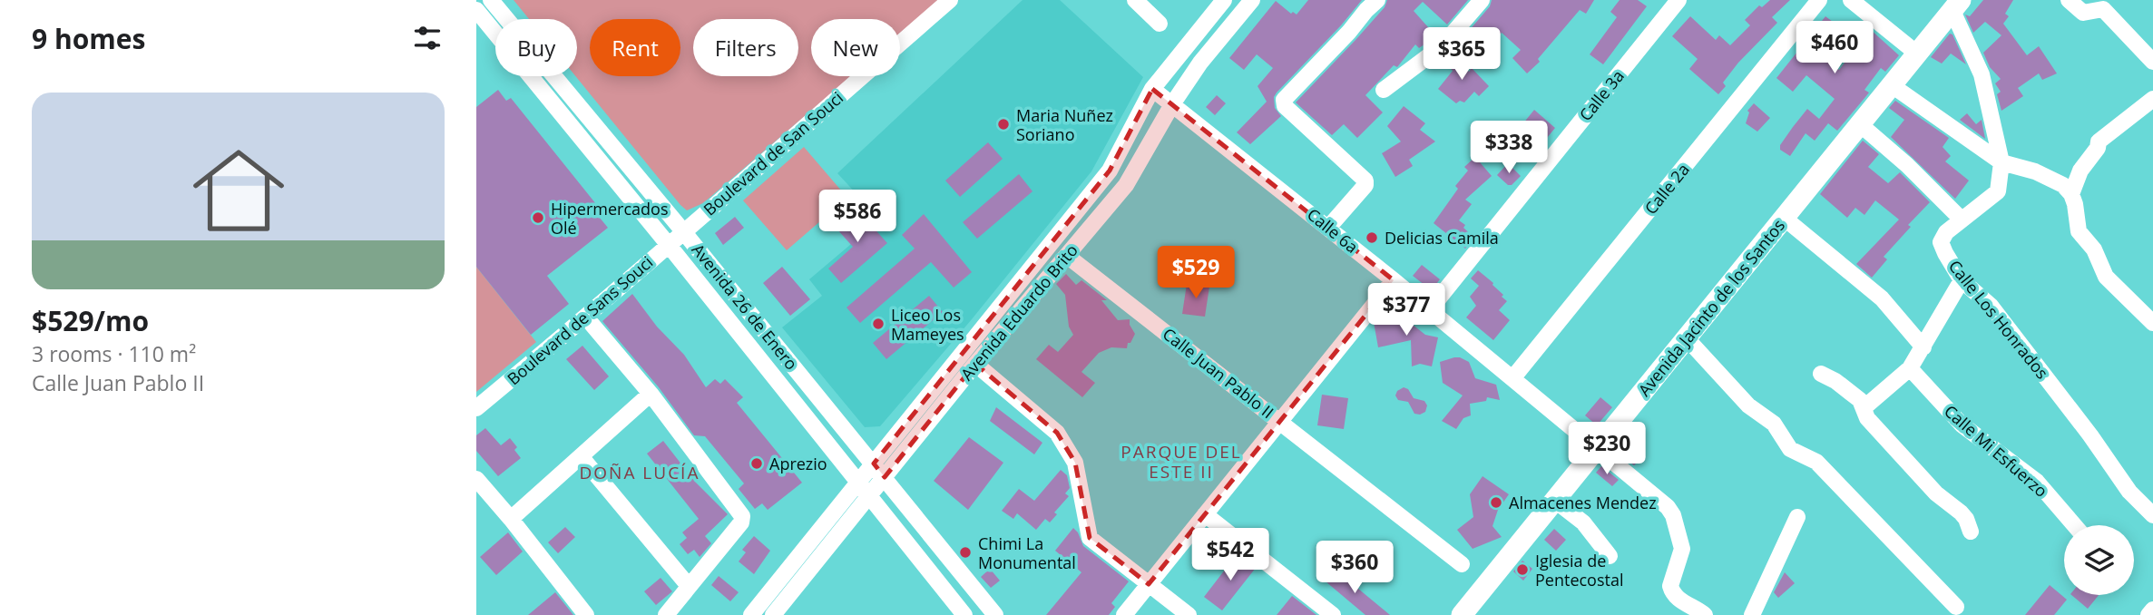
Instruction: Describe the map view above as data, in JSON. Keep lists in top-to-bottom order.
{
  "streets": {
    "main road": ["Avenida Jacinto de los Santos"],
    "street": [
      "Calle 3a",
      "Boulevard de San Souci",
      "Calle 2a",
      "Calle 6a",
      "Avenida 26 de Enero",
      "Avenida Eduardo Brito",
      "Calle Los Honrados",
      "Boulevard de Sans Souci",
      "Calle Juan Pablo II",
      "Calle Mi Esfuerzo"
    ]
  },
  "crossings": [
    ["Calle 3a", "Calle 6a"],
    ["Boulevard de San Souci", "Avenida 26 de Enero"],
    ["Boulevard de San Souci", "Boulevard de Sans Souci"],
    ["Calle 2a", "Calle 6a"],
    ["Calle 6a", "Avenida Jacinto de los Santos"],
    ["Calle 6a", "Avenida Eduardo Brito"],
    ["Avenida 26 de Enero", "Avenida Eduardo Brito"],
    ["Avenida 26 de Enero", "Boulevard de Sans Souci"],
    ["Avenida Jacinto de los Santos", "Calle Los Honrados"],
    ["Avenida Eduardo Brito", "Calle Juan Pablo II"]
  ],
  "districts": ["PARQUE DEL ESTE II", "DOÑA LUCÍA"],
  "places": [
    "Maria Nuñez Soriano",
    "Hipermercados Olé",
    "Delicias Camila",
    "Liceo Los Mameyes",
    "Aprezio",
    "Almacenes Mendez",
    "Chimi La Monumental",
    "Iglesia de Pentecostal"
  ],
  "page": {
    "heading": "9 homes",
    "chip": [
      "Buy",
      "Rent",
      "Filters",
      "New"
    ],
    "price": [
      "$460",
      "$365",
      "$338",
      "$586",
      "$529",
      "$377",
      "$230",
      "$542",
      "$360"
    ],
    "list": [
      {
        "name": "$529/mo",
        "note": "3 rooms · 110 m² · Calle Juan Pablo II"
      }
    ]
  }
}
